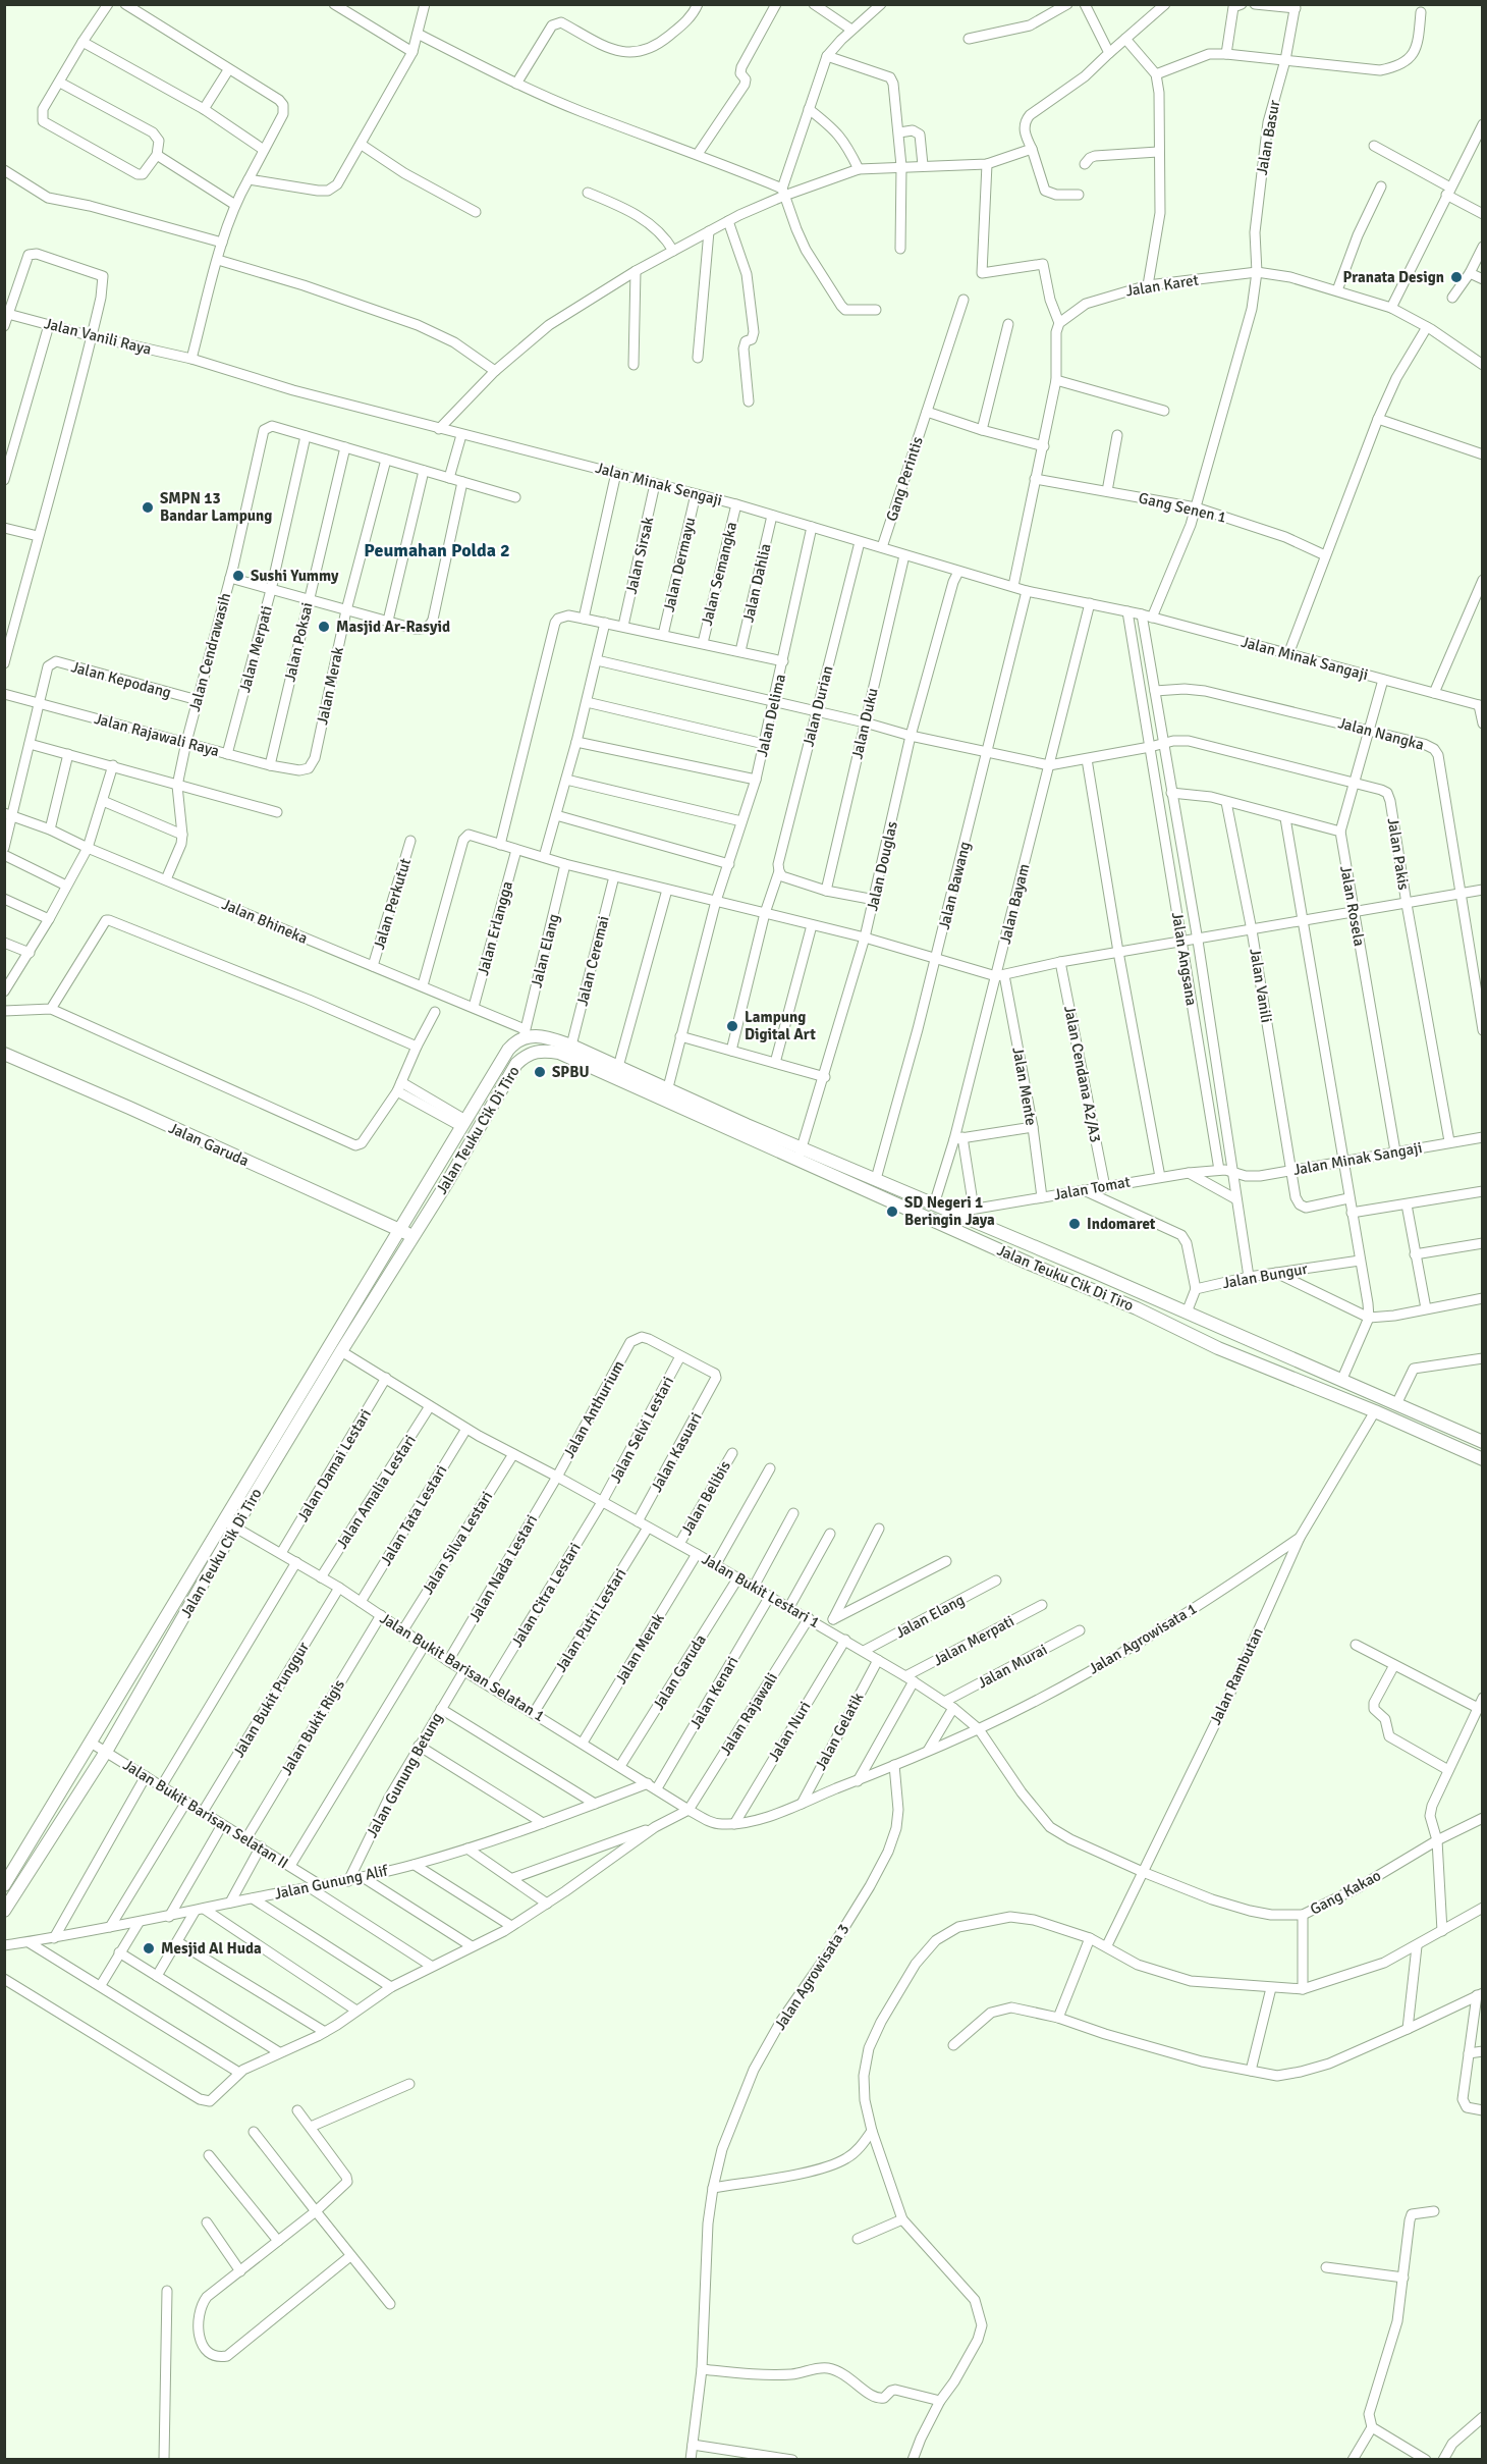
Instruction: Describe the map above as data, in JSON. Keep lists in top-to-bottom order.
{
  "streets": {
    "street": [
      "Jalan Basur",
      "Jalan Karet",
      "Jalan Vanili Raya",
      "Gang Perintis",
      "Jalan Minak Sengaji",
      "Gang Senen 1",
      "Jalan Sirsak",
      "Jalan Dermayu",
      "Jalan Semangka",
      "Jalan Dahlia",
      "Jalan Poksai",
      "Jalan Merpati",
      "Jalan Cendrawasih",
      "Jalan Minak Sangaji",
      "Jalan Kepodang",
      "Jalan Merak",
      "Jalan Durian",
      "Jalan Delima",
      "Jalan Duku",
      "Jalan Nangka",
      "Jalan Rajawali Raya",
      "Jalan Pakis",
      "Jalan Douglas",
      "Jalan Bawang",
      "Jalan Perkutut",
      "Jalan Bayam",
      "Jalan Rosela",
      "Jalan Bhineka",
      "Jalan Erlangga",
      "Jalan Elang",
      "Jalan Angsana",
      "Jalan Ceremai",
      "Jalan Vanili",
      "Jalan Cendana A2/A3",
      "Jalan Mente",
      "Jalan Teuku Cik Di Tiro",
      "Jalan Garuda",
      "Jalan Tomat",
      "Jalan Bungur",
      "Jalan Anthurium",
      "Jalan Selvi Lestari",
      "Jalan Kasuari",
      "Jalan Damai Lestari",
      "Jalan Amalia Lestari",
      "Jalan Belibis",
      "Jalan Tata Lestari",
      "Jalan Silva Lestari",
      "Jalan Nada Lestari",
      "Jalan Bukit Lestari 1",
      "Jalan Citra Lestari",
      "Jalan Putri Lestari",
      "Jalan Agrowisata 1",
      "Jalan Murai",
      "Jalan Bukit Barisan Selatan 1",
      "Jalan Rambutan",
      "Jalan Kenari",
      "Jalan Bukit Punggur",
      "Jalan Rajawali",
      "Jalan Bukit Rigis",
      "Jalan Nuri",
      "Jalan Gelatik",
      "Jalan Gunung Betung",
      "Jalan Bukit Barisan Selatan II",
      "Jalan Gunung Alif",
      "Gang Kakao",
      "Jalan Agrowisata 3"
    ]
  },
  "crossings": [
    ["Jalan Basur", "Jalan Karet"],
    ["Jalan Basur", "Gang Senen 1"],
    ["Jalan Basur", "Jalan Minak Sangaji"],
    ["Jalan Vanili Raya", "Jalan Minak Sengaji"],
    ["Gang Perintis", "Jalan Minak Sengaji"],
    ["Jalan Minak Sengaji", "Jalan Sirsak"],
    ["Jalan Minak Sengaji", "Jalan Dermayu"],
    ["Jalan Minak Sengaji", "Jalan Semangka"],
    ["Jalan Minak Sengaji", "Jalan Dahlia"],
    ["Jalan Minak Sengaji", "Jalan Minak Sangaji"],
    ["Jalan Minak Sengaji", "Jalan Durian"],
    ["Jalan Minak Sengaji", "Jalan Delima"],
    ["Jalan Minak Sengaji", "Jalan Duku"],
    ["Jalan Minak Sengaji", "Jalan Douglas"],
    ["Jalan Minak Sengaji", "Jalan Bawang"],
    ["Jalan Minak Sengaji", "Jalan Bayam"],
    ["Jalan Minak Sengaji", "Jalan Angsana"],
    ["Jalan Poksai", "Jalan Cendrawasih"],
    ["Jalan Poksai", "Jalan Rajawali Raya"],
    ["Jalan Merpati", "Jalan Cendrawasih"],
    ["Jalan Merpati", "Jalan Rajawali Raya"],
    ["Jalan Merpati", "Jalan Bukit Lestari 1"],
    ["Jalan Cendrawasih", "Jalan Kepodang"],
    ["Jalan Cendrawasih", "Jalan Merak"],
    ["Jalan Cendrawasih", "Jalan Rajawali Raya"],
    ["Jalan Cendrawasih", "Jalan Bhineka"],
    ["Jalan Minak Sangaji", "Jalan Pakis"],
    ["Jalan Minak Sangaji", "Jalan Rosela"],
    ["Jalan Minak Sangaji", "Jalan Angsana"],
    ["Jalan Minak Sangaji", "Jalan Vanili"],
    ["Jalan Minak Sangaji", "Jalan Tomat"],
    ["Jalan Kepodang", "Jalan Rajawali Raya"],
    ["Jalan Kepodang", "Jalan Bhineka"],
    ["Jalan Merak", "Jalan Rajawali Raya"],
    ["Jalan Merak", "Jalan Bukit Lestari 1"],
    ["Jalan Merak", "Jalan Bukit Barisan Selatan 1"],
    ["Jalan Delima", "Jalan Teuku Cik Di Tiro"],
    ["Jalan Nangka", "Jalan Angsana"],
    ["Jalan Pakis", "Jalan Angsana"],
    ["Jalan Douglas", "Jalan Teuku Cik Di Tiro"],
    ["Jalan Bawang", "Jalan Teuku Cik Di Tiro"],
    ["Jalan Perkutut", "Jalan Bhineka"],
    ["Jalan Bayam", "Jalan Angsana"],
    ["Jalan Bayam", "Jalan Mente"],
    ["Jalan Bayam", "Jalan Teuku Cik Di Tiro"],
    ["Jalan Rosela", "Jalan Angsana"],
    ["Jalan Bhineka", "Jalan Erlangga"],
    ["Jalan Bhineka", "Jalan Elang"],
    ["Jalan Bhineka", "Jalan Teuku Cik Di Tiro"],
    ["Jalan Elang", "Jalan Teuku Cik Di Tiro"],
    ["Jalan Elang", "Jalan Bukit Lestari 1"],
    ["Jalan Angsana", "Jalan Vanili"],
    ["Jalan Angsana", "Jalan Cendana A2/A3"],
    ["Jalan Angsana", "Jalan Mente"],
    ["Jalan Angsana", "Jalan Tomat"],
    ["Jalan Ceremai", "Jalan Teuku Cik Di Tiro"],
    ["Jalan Cendana A2/A3", "Jalan Tomat"],
    ["Jalan Mente", "Jalan Tomat"],
    ["Jalan Teuku Cik Di Tiro", "Jalan Garuda"],
    ["Jalan Teuku Cik Di Tiro", "Jalan Tomat"],
    ["Jalan Teuku Cik Di Tiro", "Jalan Bukit Lestari 1"],
    ["Jalan Teuku Cik Di Tiro", "Jalan Bukit Barisan Selatan 1"],
    ["Jalan Teuku Cik Di Tiro", "Jalan Rambutan"],
    ["Jalan Teuku Cik Di Tiro", "Jalan Bukit Barisan Selatan II"],
    ["Jalan Garuda", "Jalan Bukit Lestari 1"],
    ["Jalan Garuda", "Jalan Bukit Barisan Selatan 1"],
    ["Jalan Anthurium", "Jalan Selvi Lestari"],
    ["Jalan Anthurium", "Jalan Kasuari"],
    ["Jalan Anthurium", "Jalan Nada Lestari"],
    ["Jalan Anthurium", "Jalan Bukit Lestari 1"],
    ["Jalan Selvi Lestari", "Jalan Kasuari"],
    ["Jalan Selvi Lestari", "Jalan Bukit Lestari 1"],
    ["Jalan Selvi Lestari", "Jalan Citra Lestari"],
    ["Jalan Kasuari", "Jalan Bukit Lestari 1"],
    ["Jalan Damai Lestari", "Jalan Bukit Lestari 1"],
    ["Jalan Damai Lestari", "Jalan Bukit Barisan Selatan 1"],
    ["Jalan Amalia Lestari", "Jalan Bukit Lestari 1"],
    ["Jalan Amalia Lestari", "Jalan Bukit Barisan Selatan 1"],
    ["Jalan Belibis", "Jalan Bukit Lestari 1"],
    ["Jalan Tata Lestari", "Jalan Bukit Lestari 1"],
    ["Jalan Tata Lestari", "Jalan Bukit Barisan Selatan 1"],
    ["Jalan Silva Lestari", "Jalan Bukit Lestari 1"],
    ["Jalan Silva Lestari", "Jalan Bukit Barisan Selatan 1"],
    ["Jalan Nada Lestari", "Jalan Bukit Lestari 1"],
    ["Jalan Nada Lestari", "Jalan Bukit Barisan Selatan 1"],
    ["Jalan Bukit Lestari 1", "Jalan Citra Lestari"],
    ["Jalan Bukit Lestari 1", "Jalan Putri Lestari"],
    ["Jalan Bukit Lestari 1", "Jalan Agrowisata 1"],
    ["Jalan Bukit Lestari 1", "Jalan Murai"],
    ["Jalan Bukit Lestari 1", "Jalan Rambutan"],
    ["Jalan Bukit Lestari 1", "Jalan Kenari"],
    ["Jalan Bukit Lestari 1", "Jalan Rajawali"],
    ["Jalan Bukit Lestari 1", "Jalan Nuri"],
    ["Jalan Bukit Lestari 1", "Jalan Gelatik"],
    ["Jalan Bukit Lestari 1", "Gang Kakao"],
    ["Jalan Citra Lestari", "Jalan Bukit Barisan Selatan 1"],
    ["Jalan Putri Lestari", "Jalan Bukit Barisan Selatan 1"],
    ["Jalan Agrowisata 1", "Jalan Bukit Barisan Selatan 1"],
    ["Jalan Agrowisata 1", "Jalan Rambutan"],
    ["Jalan Agrowisata 1", "Jalan Nuri"],
    ["Jalan Agrowisata 1", "Jalan Gelatik"],
    ["Jalan Agrowisata 1", "Jalan Agrowisata 3"],
    ["Jalan Bukit Barisan Selatan 1", "Jalan Kenari"],
    ["Jalan Bukit Barisan Selatan 1", "Jalan Bukit Punggur"],
    ["Jalan Bukit Barisan Selatan 1", "Jalan Rajawali"],
    ["Jalan Bukit Barisan Selatan 1", "Jalan Bukit Rigis"],
    ["Jalan Bukit Barisan Selatan 1", "Jalan Nuri"],
    ["Jalan Bukit Barisan Selatan 1", "Jalan Gunung Betung"],
    ["Jalan Bukit Barisan Selatan 1", "Jalan Gunung Alif"],
    ["Jalan Rambutan", "Gang Kakao"],
    ["Jalan Bukit Punggur", "Jalan Bukit Barisan Selatan II"],
    ["Jalan Bukit Rigis", "Jalan Bukit Barisan Selatan II"],
    ["Jalan Gunung Betung", "Jalan Gunung Alif"],
    ["Jalan Bukit Barisan Selatan II", "Jalan Gunung Alif"]
  ],
  "districts": ["Peumahan Polda 2"],
  "places": [
    "Pranata Design",
    "SMPN 13 Bandar Lampung",
    "Sushi Yummy",
    "Masjid Ar-Rasyid",
    "Lampung Digital Art",
    "SPBU",
    "SD Negeri 1 Beringin Jaya",
    "Indomaret",
    "Mesjid Al Huda"
  ]
}
